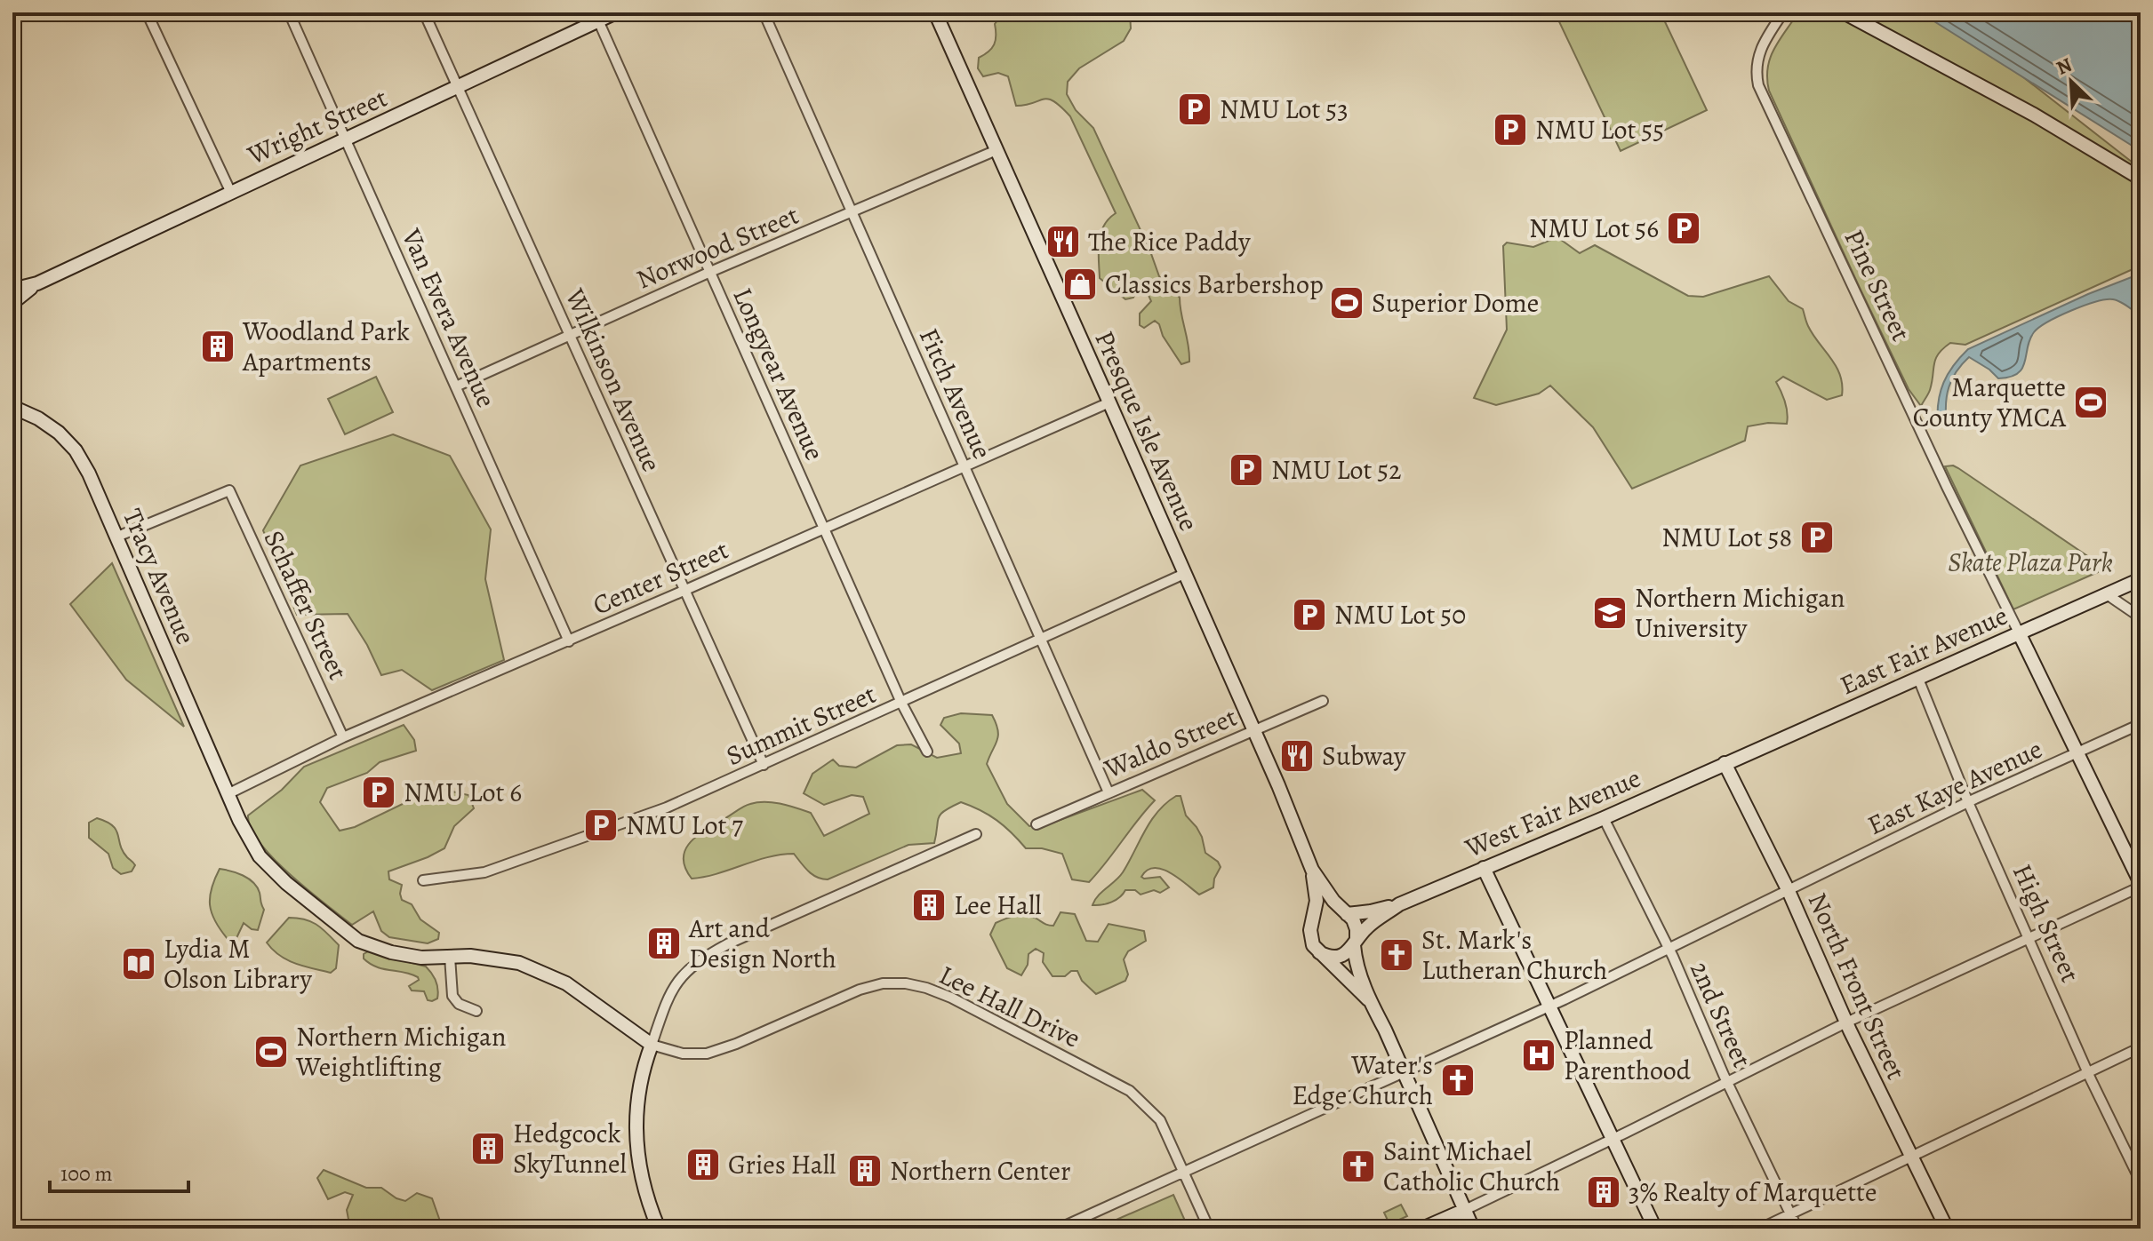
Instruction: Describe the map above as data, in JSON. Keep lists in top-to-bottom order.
{
  "streets": {
    "street": [
      "Wright Street",
      "Norwood Street",
      "Pine Street",
      "Van Evera Avenue",
      "Longyear Avenue",
      "Wilkinson Avenue",
      "Fitch Avenue",
      "Presque Isle Avenue",
      "Tracy Avenue",
      "Center Street",
      "Schaffer Street",
      "East Fair Avenue",
      "Summit Street",
      "Waldo Street",
      "East Kaye Avenue",
      "West Fair Avenue",
      "High Street",
      "North Front Street",
      "Lee Hall Drive",
      "2nd Street"
    ]
  },
  "crossings": [
    ["Wright Street", "Van Evera Avenue"],
    ["Wright Street", "Longyear Avenue"],
    ["Wright Street", "Wilkinson Avenue"],
    ["Norwood Street", "Van Evera Avenue"],
    ["Norwood Street", "Longyear Avenue"],
    ["Norwood Street", "Wilkinson Avenue"],
    ["Norwood Street", "Fitch Avenue"],
    ["Norwood Street", "Presque Isle Avenue"],
    ["Pine Street", "East Fair Avenue"],
    ["Pine Street", "East Kaye Avenue"],
    ["Van Evera Avenue", "Center Street"],
    ["Longyear Avenue", "Center Street"],
    ["Longyear Avenue", "Summit Street"],
    ["Wilkinson Avenue", "Center Street"],
    ["Wilkinson Avenue", "Summit Street"],
    ["Fitch Avenue", "Center Street"],
    ["Fitch Avenue", "Summit Street"],
    ["Fitch Avenue", "Waldo Street"],
    ["Presque Isle Avenue", "Center Street"],
    ["Presque Isle Avenue", "Summit Street"],
    ["Presque Isle Avenue", "Waldo Street"],
    ["Presque Isle Avenue", "East Kaye Avenue"],
    ["Presque Isle Avenue", "West Fair Avenue"],
    ["Tracy Avenue", "Center Street"],
    ["Tracy Avenue", "Schaffer Street"],
    ["Tracy Avenue", "Lee Hall Drive"],
    ["Center Street", "Schaffer Street"],
    ["East Fair Avenue", "West Fair Avenue"],
    ["East Fair Avenue", "High Street"],
    ["East Fair Avenue", "North Front Street"],
    ["East Kaye Avenue", "High Street"],
    ["East Kaye Avenue", "North Front Street"],
    ["East Kaye Avenue", "Lee Hall Drive"],
    ["East Kaye Avenue", "2nd Street"],
    ["West Fair Avenue", "North Front Street"],
    ["West Fair Avenue", "2nd Street"]
  ],
  "parks": ["Skate Plaza Park"],
  "places": {
    "parking": [
      "NMU Lot 53",
      "NMU Lot 55",
      "NMU Lot 56",
      "NMU Lot 52",
      "NMU Lot 58",
      "NMU Lot 50",
      "NMU Lot 6",
      "NMU Lot 7"
    ],
    "restaurant": ["The Rice Paddy", "Subway"],
    "shop": ["Classics Barbershop"],
    "sports": ["Superior Dome", "Marquette County YMCA", "Northern Michigan Weightlifting"],
    "building": [
      "Woodland Park Apartments",
      "Lee Hall",
      "Art and Design North",
      "Hedgcock SkyTunnel",
      "Gries Hall",
      "Northern Center",
      "3% Realty of Marquette"
    ],
    "school or university": ["Northern Michigan University"],
    "church": ["St. Mark's Lutheran Church", "Water's Edge Church", "Saint Michael Catholic Church"],
    "library": ["Lydia M Olson Library"],
    "hospital": ["Planned Parenthood"]
  },
  "scale_bar": "100 m",
  "north": "top left"
}
